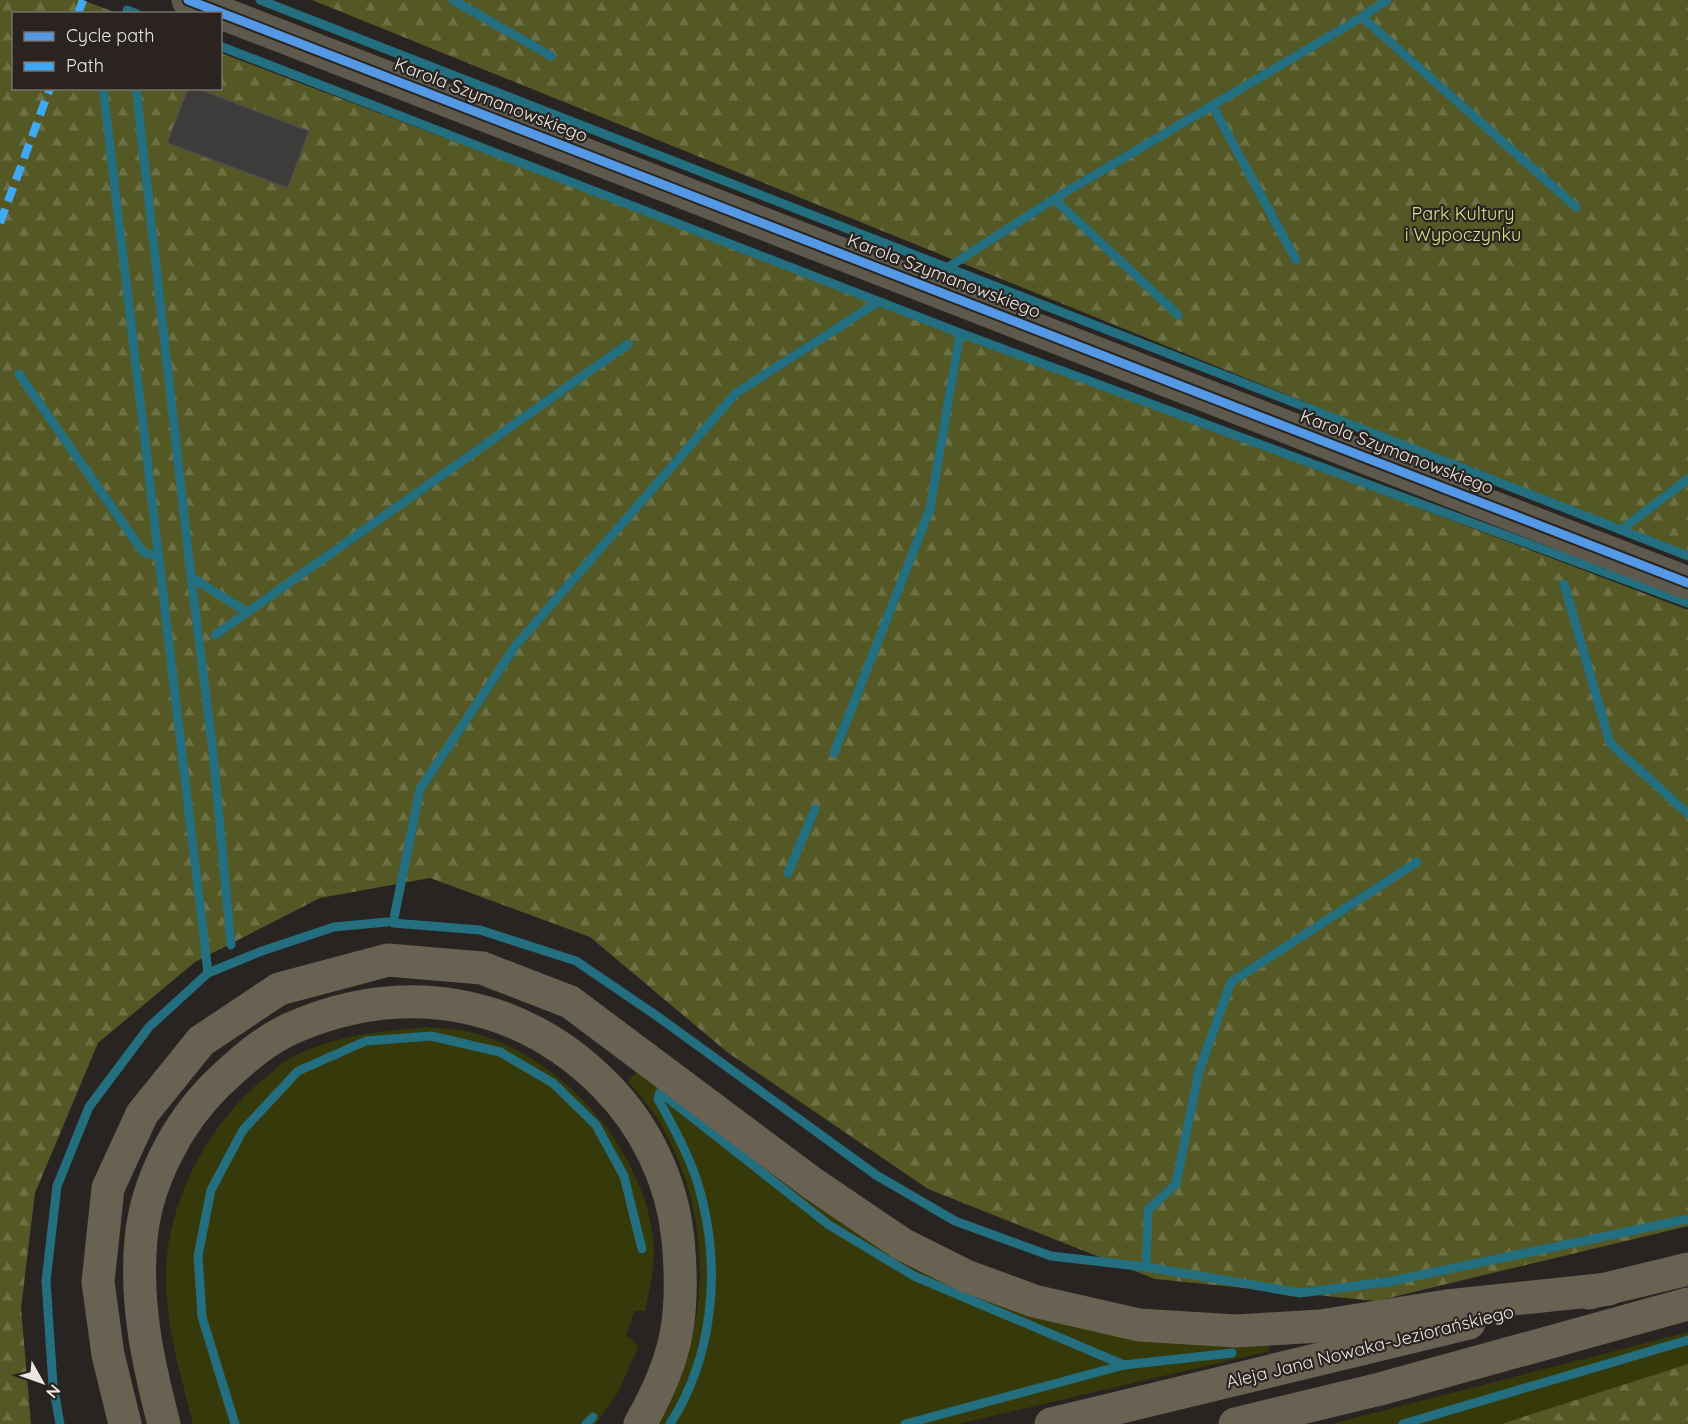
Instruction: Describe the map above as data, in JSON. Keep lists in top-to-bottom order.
{
  "streets": {
    "main road": ["Aleja Jana Nowaka-Jeziorańskiego"],
    "street": ["Karola Szymanowskiego"]
  },
  "parks": ["Park Kultury i Wypoczynku"],
  "legend": ["Cycle path", "Path"],
  "north": "bottom right"
}
